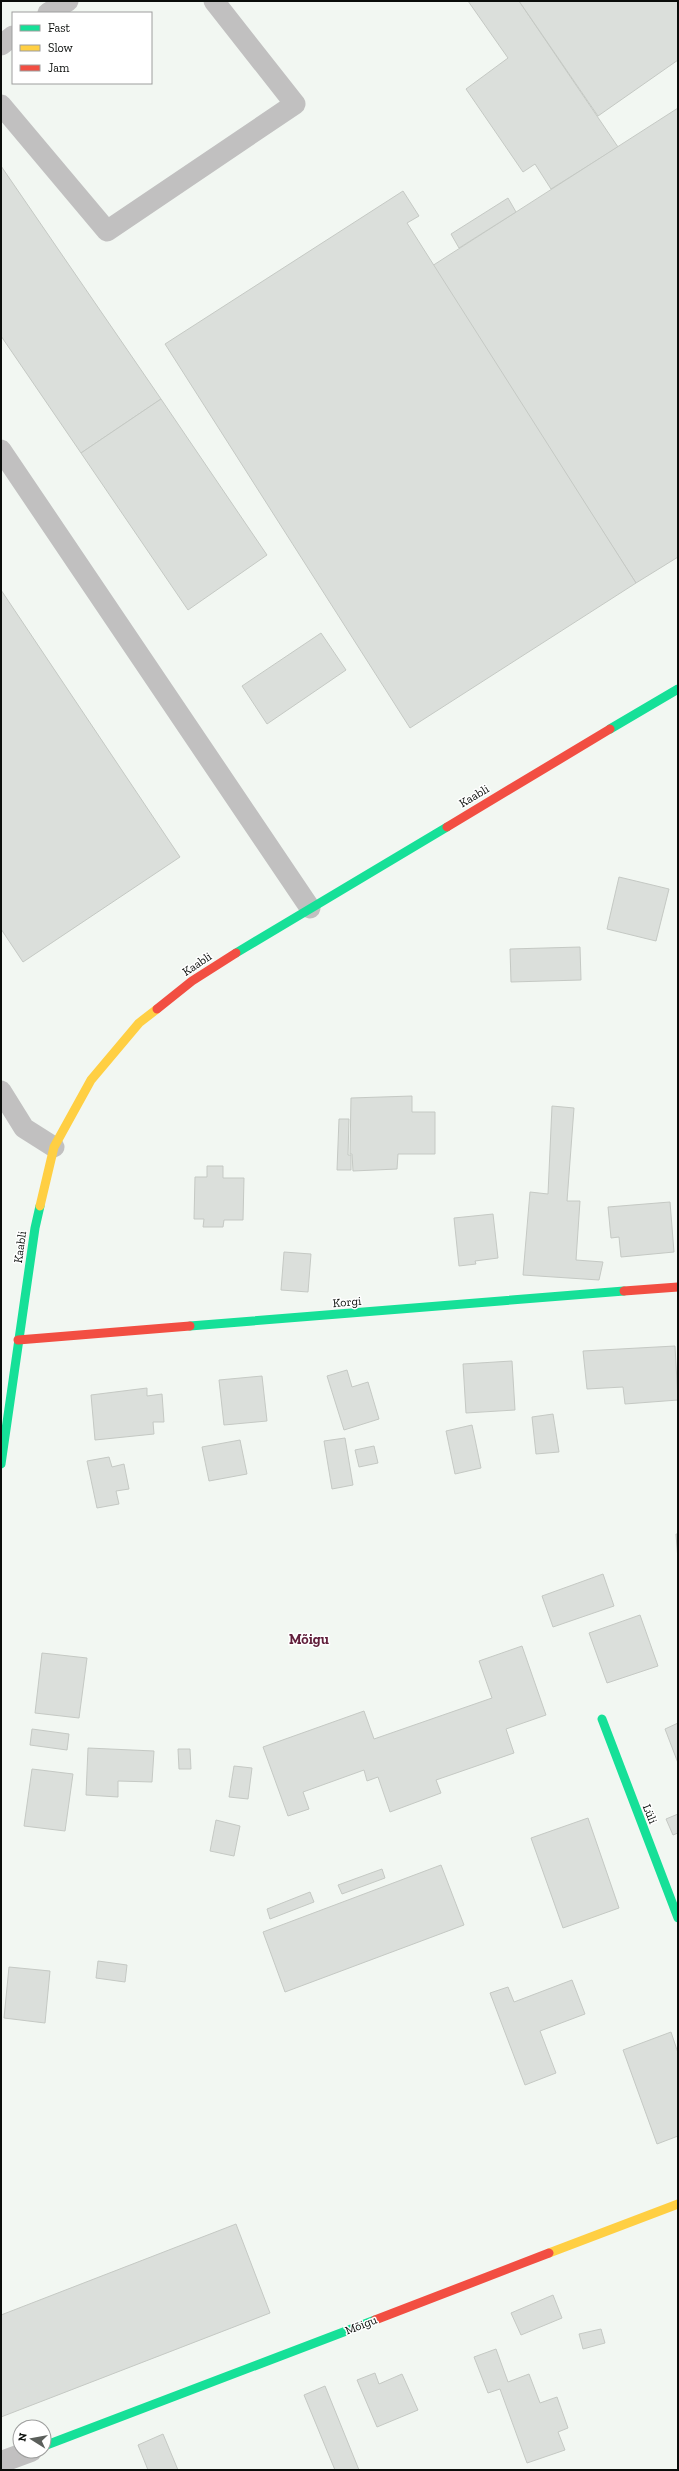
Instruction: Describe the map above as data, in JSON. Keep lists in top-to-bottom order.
{
  "streets": {
    "street": [
      "Kaabli",
      "Korgi",
      "Lüli",
      "Mõigu"
    ]
  },
  "crossings": [
    ["Kaabli", "Korgi"]
  ],
  "districts": ["Mõigu"],
  "legend": ["Fast", "Slow", "Jam"],
  "north": "left"
}
